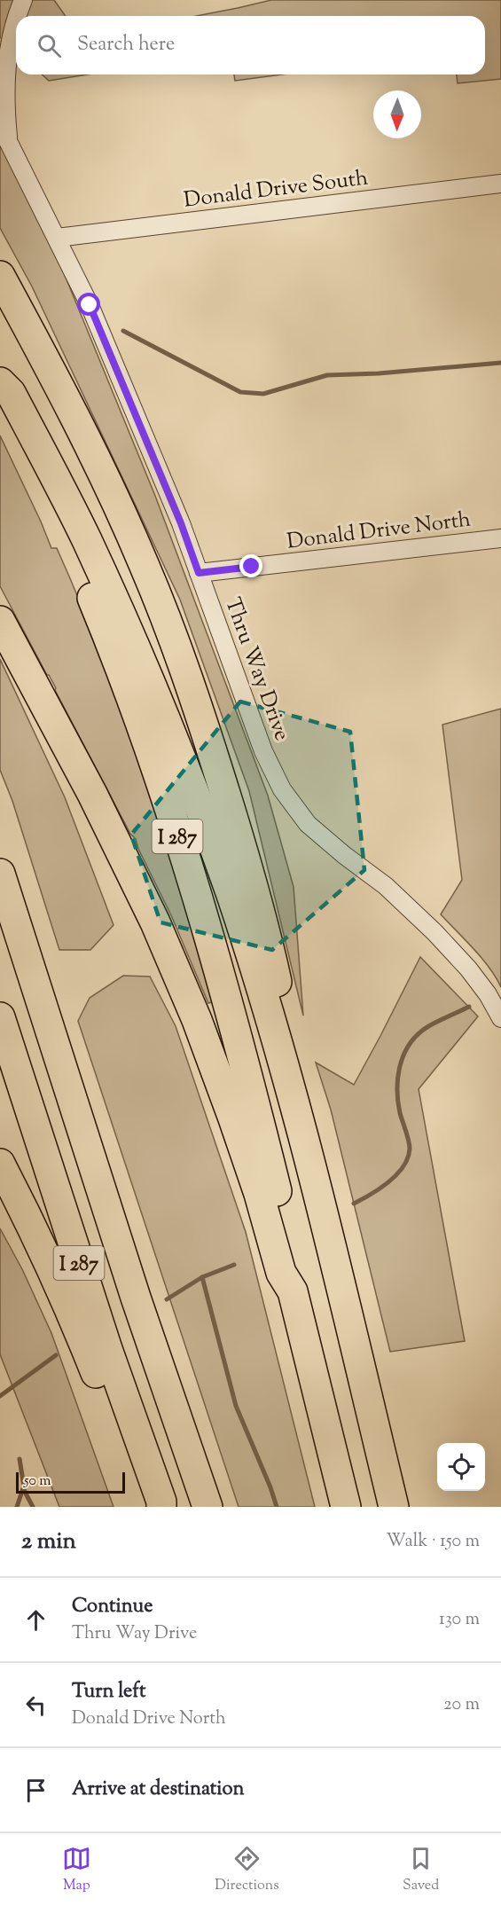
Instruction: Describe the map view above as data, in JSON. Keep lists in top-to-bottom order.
{
  "streets": {
    "highway": ["I 287"],
    "street": ["Donald Drive South", "Donald Drive North", "Thru Way Drive"]
  },
  "crossings": [
    ["Donald Drive South", "Thru Way Drive"],
    ["Donald Drive North", "Thru Way Drive"]
  ],
  "scale_bar": "50 m",
  "north": "bottom",
  "page": {
    "search": "Search here",
    "scale": "50 m",
    "heading": ["2 min", "Walk · 150 m"],
    "list": [
      ["Continue", "Thru Way Drive", "130 m"],
      ["Turn left", "Donald Drive North", "20 m"],
      "Arrive at destination"
    ],
    "nav": ["Map", "Directions", "Saved"]
  }
}
